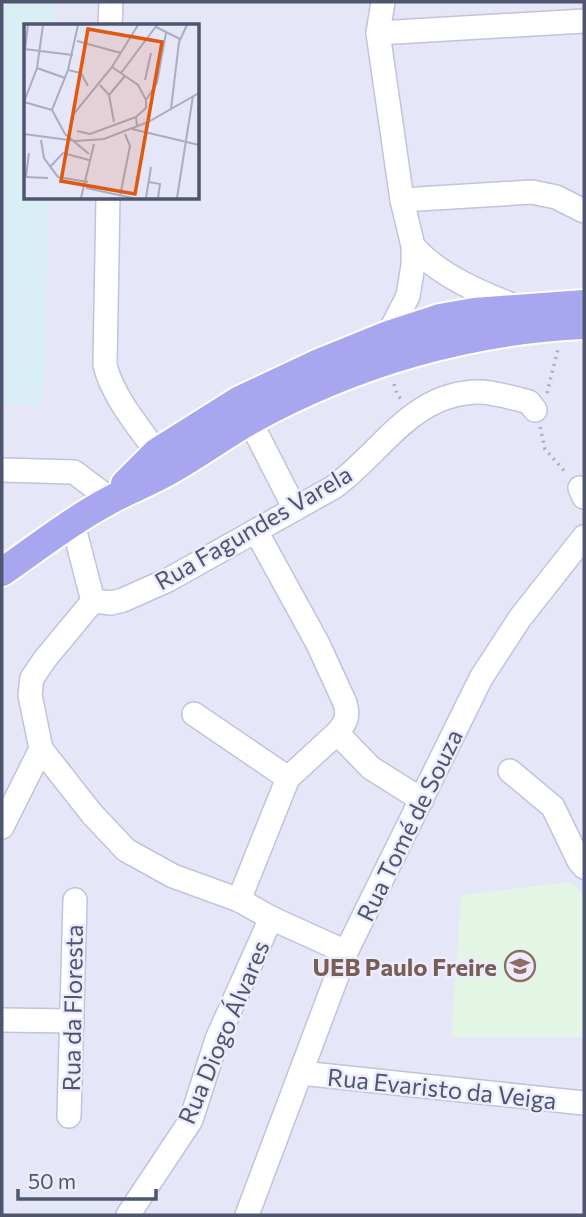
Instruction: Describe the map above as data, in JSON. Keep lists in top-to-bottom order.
{
  "streets": {
    "street": [
      "Rua Fagundes Varela",
      "Rua Tomé de Souza",
      "Rua da Floresta",
      "Rua Diogo Álvares",
      "Rua Evaristo da Veiga"
    ]
  },
  "crossings": [
    ["Rua Tomé de Souza", "Rua Evaristo da Veiga"]
  ],
  "places": {
    "school or university": ["UEB Paulo Freire"]
  },
  "scale_bar": "50 m"
}
